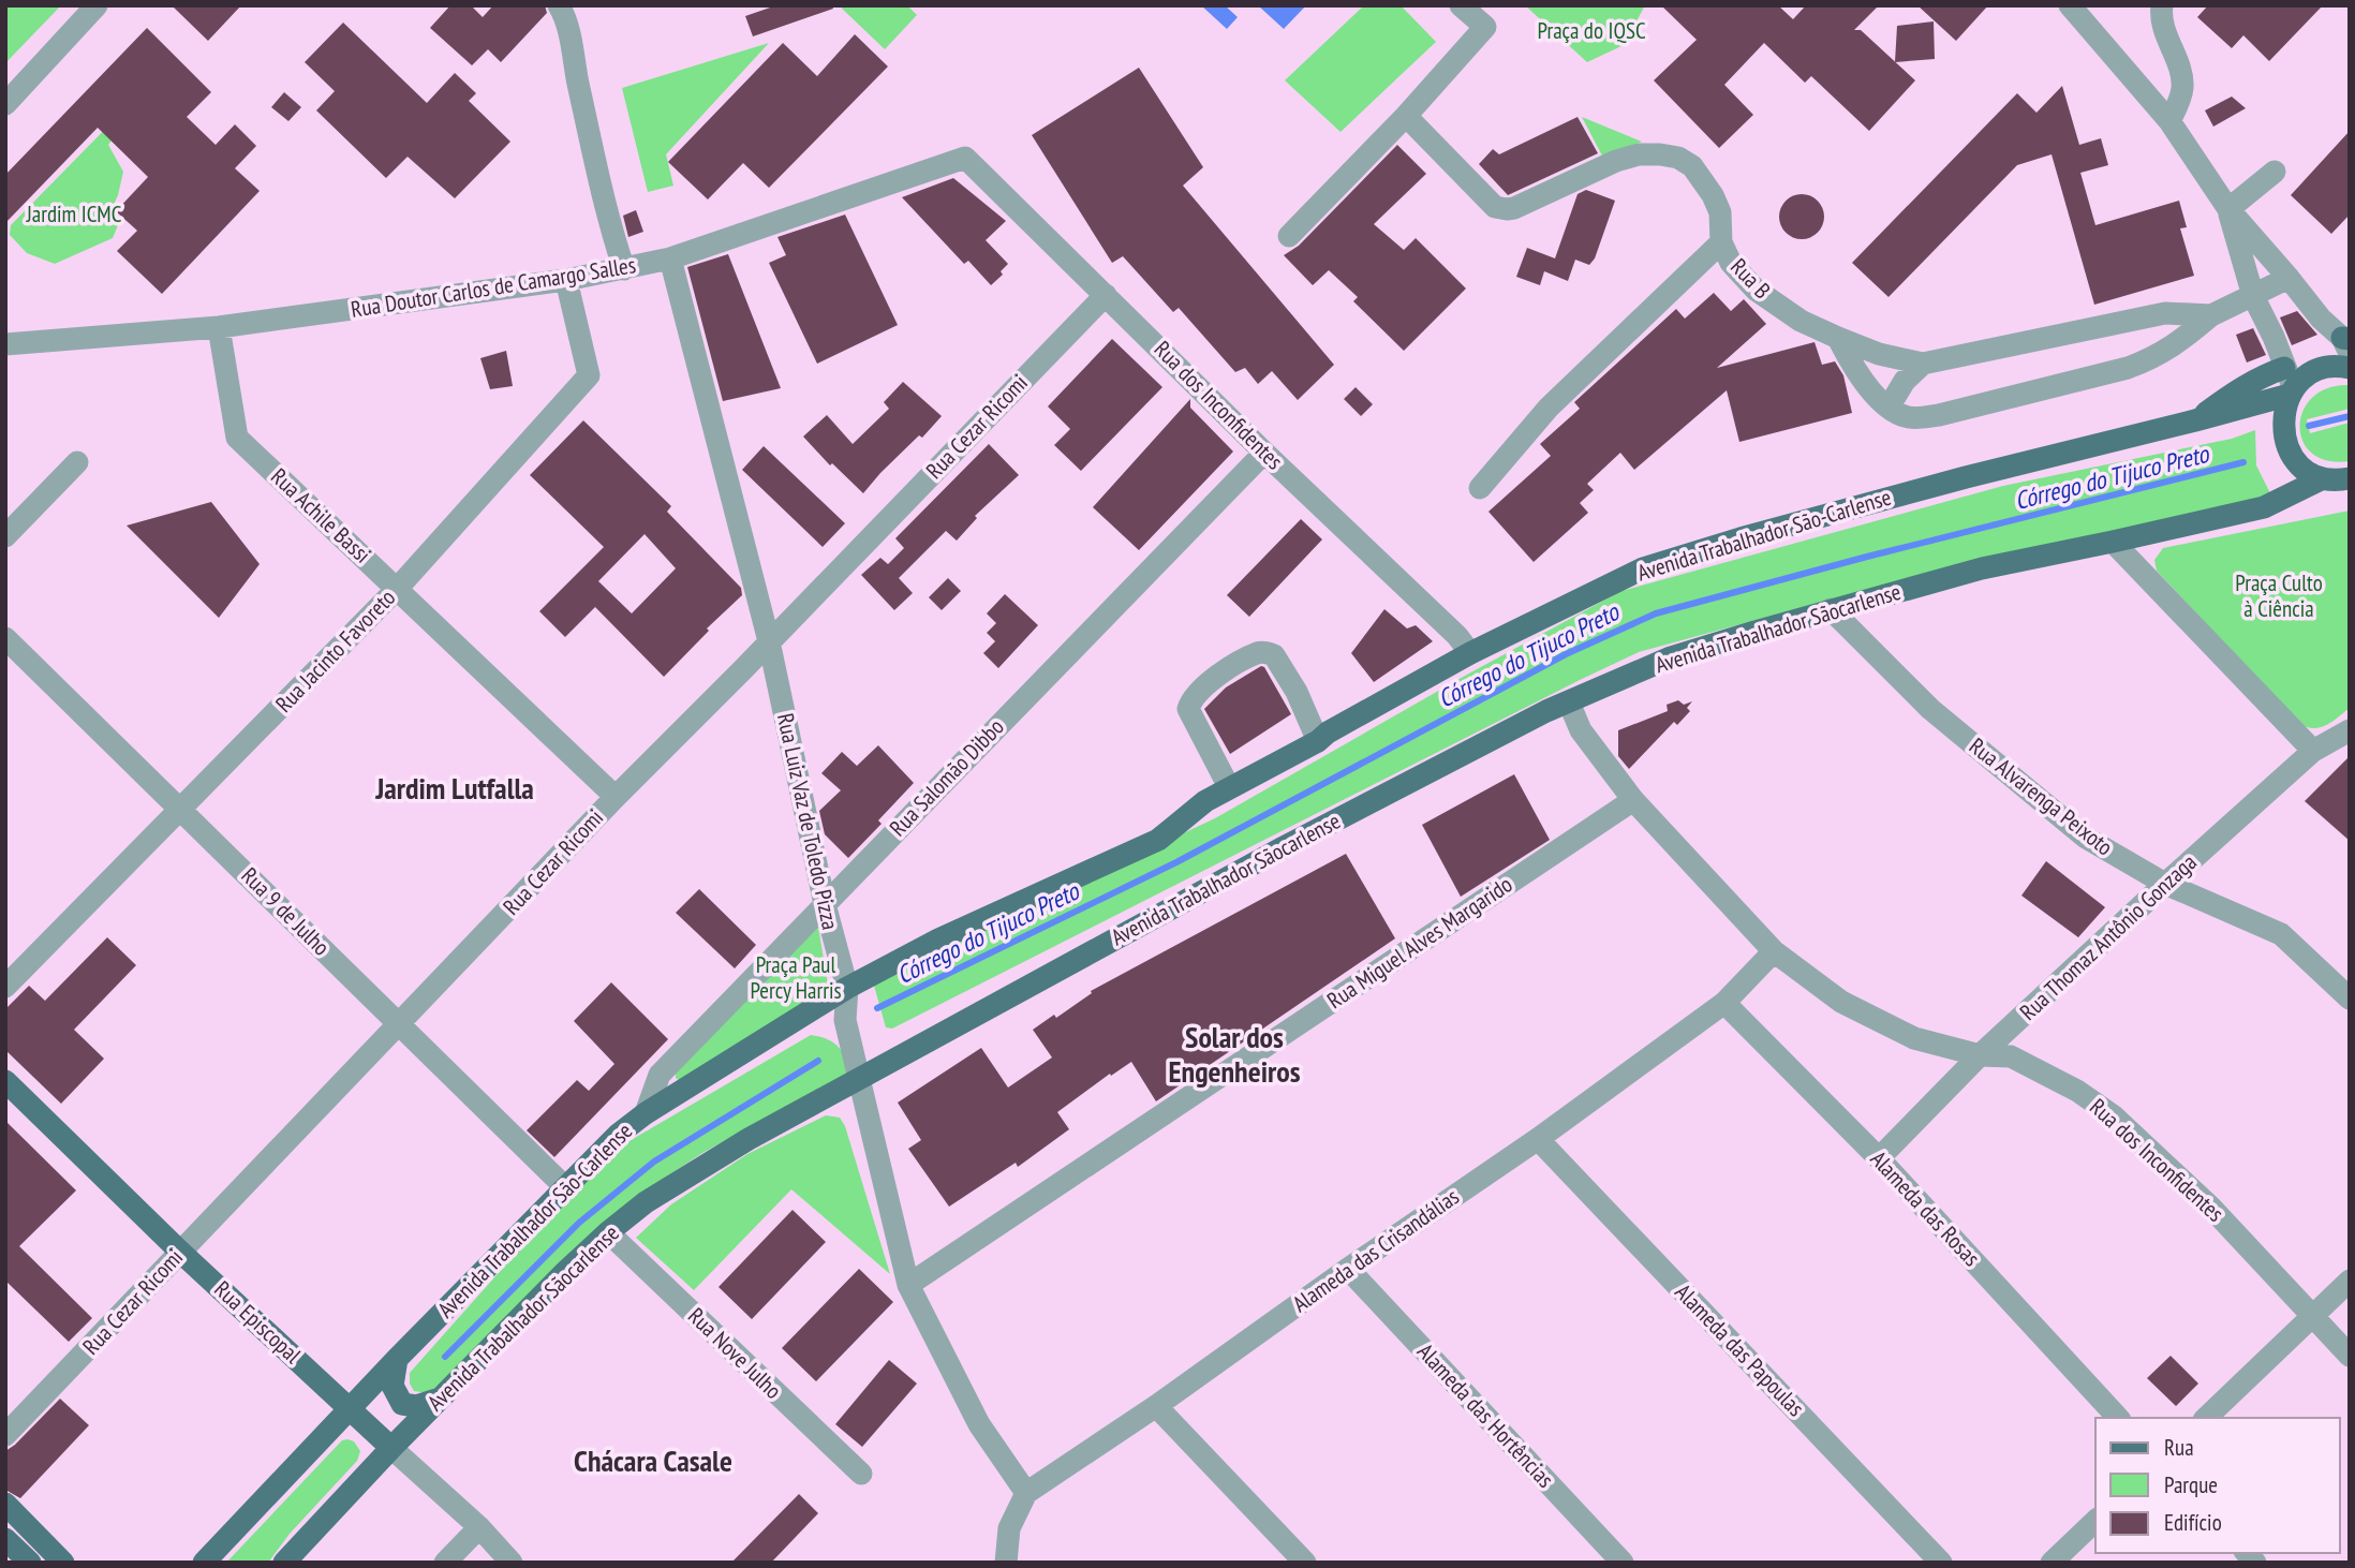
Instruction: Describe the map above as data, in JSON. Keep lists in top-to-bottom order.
{
  "streets": {
    "main road": ["Avenida Trabalhador São-Carlense", "Avenida Trabalhador Sãocarlense", "Rua Episcopal"],
    "street": [
      "Rua B",
      "Rua Doutor Carlos de Camargo Salles",
      "Rua dos Inconfidentes",
      "Rua Cezar Ricomi",
      "Rua Achile Bassi",
      "Rua Jacinto Favoreto",
      "Rua Salomão Dibbo",
      "Rua Alvarenga Peixoto",
      "Rua Luiz Vaz de Toledo Pizza",
      "Rua 9 de Julho",
      "Rua Thomaz Antônio Gonzaga",
      "Rua Miguel Alves Margarido",
      "Alameda das Rosas",
      "Alameda das Crisandálias",
      "Alameda das Papoulas",
      "Rua Nove Julho",
      "Alameda das Hortências"
    ]
  },
  "crossings": [
    ["Rua Doutor Carlos de Camargo Salles", "Rua dos Inconfidentes"],
    ["Rua Doutor Carlos de Camargo Salles", "Rua Achile Bassi"],
    ["Rua Doutor Carlos de Camargo Salles", "Rua Jacinto Favoreto"],
    ["Rua Doutor Carlos de Camargo Salles", "Rua Luiz Vaz de Toledo Pizza"],
    ["Rua dos Inconfidentes", "Rua Cezar Ricomi"],
    ["Rua dos Inconfidentes", "Avenida Trabalhador São-Carlense"],
    ["Rua dos Inconfidentes", "Avenida Trabalhador Sãocarlense"],
    ["Rua dos Inconfidentes", "Rua Salomão Dibbo"],
    ["Rua dos Inconfidentes", "Rua Thomaz Antônio Gonzaga"],
    ["Rua dos Inconfidentes", "Rua Miguel Alves Margarido"],
    ["Rua dos Inconfidentes", "Alameda das Crisandálias"],
    ["Rua Cezar Ricomi", "Rua Achile Bassi"],
    ["Rua Cezar Ricomi", "Rua Luiz Vaz de Toledo Pizza"],
    ["Rua Cezar Ricomi", "Rua 9 de Julho"],
    ["Rua Cezar Ricomi", "Rua Episcopal"],
    ["Rua Achile Bassi", "Rua Jacinto Favoreto"],
    ["Avenida Trabalhador São-Carlense", "Rua Salomão Dibbo"],
    ["Avenida Trabalhador São-Carlense", "Rua Luiz Vaz de Toledo Pizza"],
    ["Avenida Trabalhador São-Carlense", "Rua 9 de Julho"],
    ["Avenida Trabalhador São-Carlense", "Rua Episcopal"],
    ["Avenida Trabalhador Sãocarlense", "Rua Alvarenga Peixoto"],
    ["Avenida Trabalhador Sãocarlense", "Rua Luiz Vaz de Toledo Pizza"],
    ["Avenida Trabalhador Sãocarlense", "Rua Episcopal"],
    ["Avenida Trabalhador Sãocarlense", "Rua Nove Julho"],
    ["Rua Jacinto Favoreto", "Rua 9 de Julho"],
    ["Rua Salomão Dibbo", "Rua Luiz Vaz de Toledo Pizza"],
    ["Rua Alvarenga Peixoto", "Rua Thomaz Antônio Gonzaga"],
    ["Rua Luiz Vaz de Toledo Pizza", "Rua Miguel Alves Margarido"],
    ["Rua Luiz Vaz de Toledo Pizza", "Alameda das Crisandálias"],
    ["Rua Thomaz Antônio Gonzaga", "Alameda das Rosas"],
    ["Alameda das Rosas", "Alameda das Crisandálias"],
    ["Alameda das Crisandálias", "Alameda das Papoulas"],
    ["Alameda das Crisandálias", "Alameda das Hortências"]
  ],
  "districts": ["Jardim Lutfalla", "Solar dos Engenheiros", "Chácara Casale"],
  "water": ["Córrego do Tijuco Preto"],
  "parks": [
    "Praça do IQSC",
    "Jardim ICMC",
    "Praça Culto à Ciência",
    "Praça Paul Percy Harris"
  ],
  "legend": ["Rua", "Parque", "Edifício"]
}
